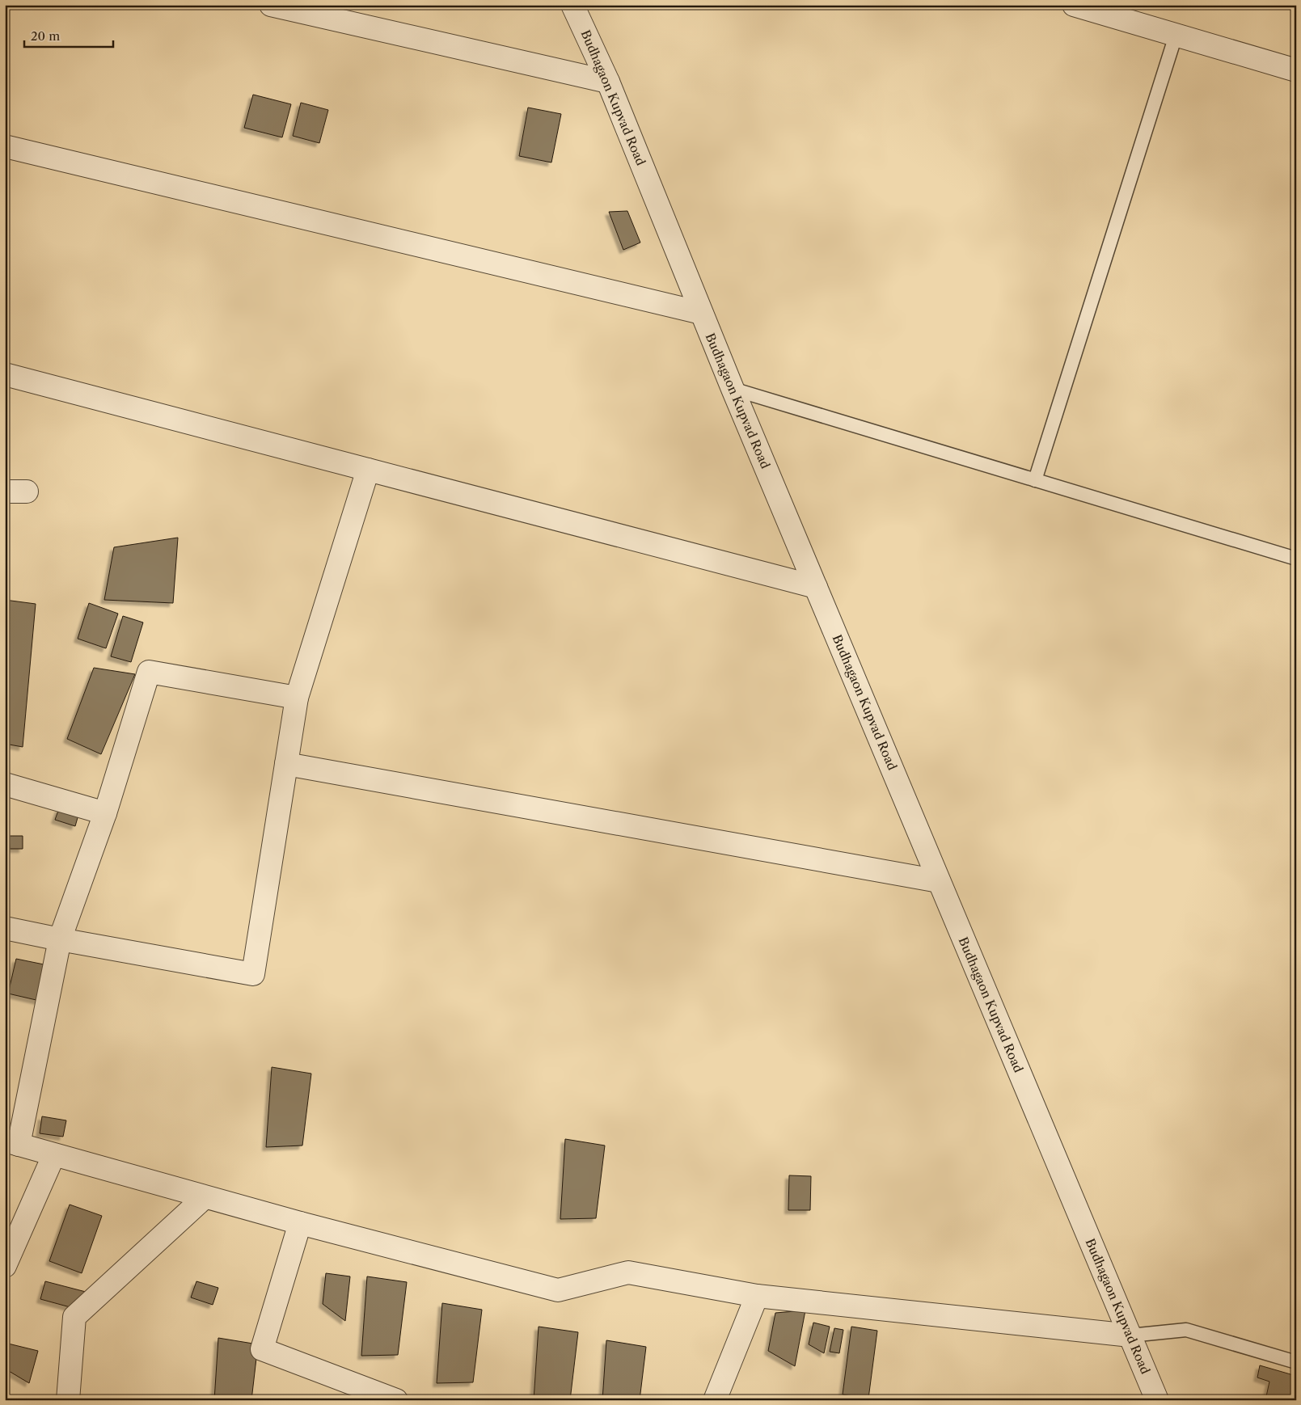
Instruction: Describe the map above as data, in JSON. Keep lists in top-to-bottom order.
{
  "streets": {
    "street": ["Budhagaon Kupvad Road"]
  },
  "scale_bar": "20 m"
}
